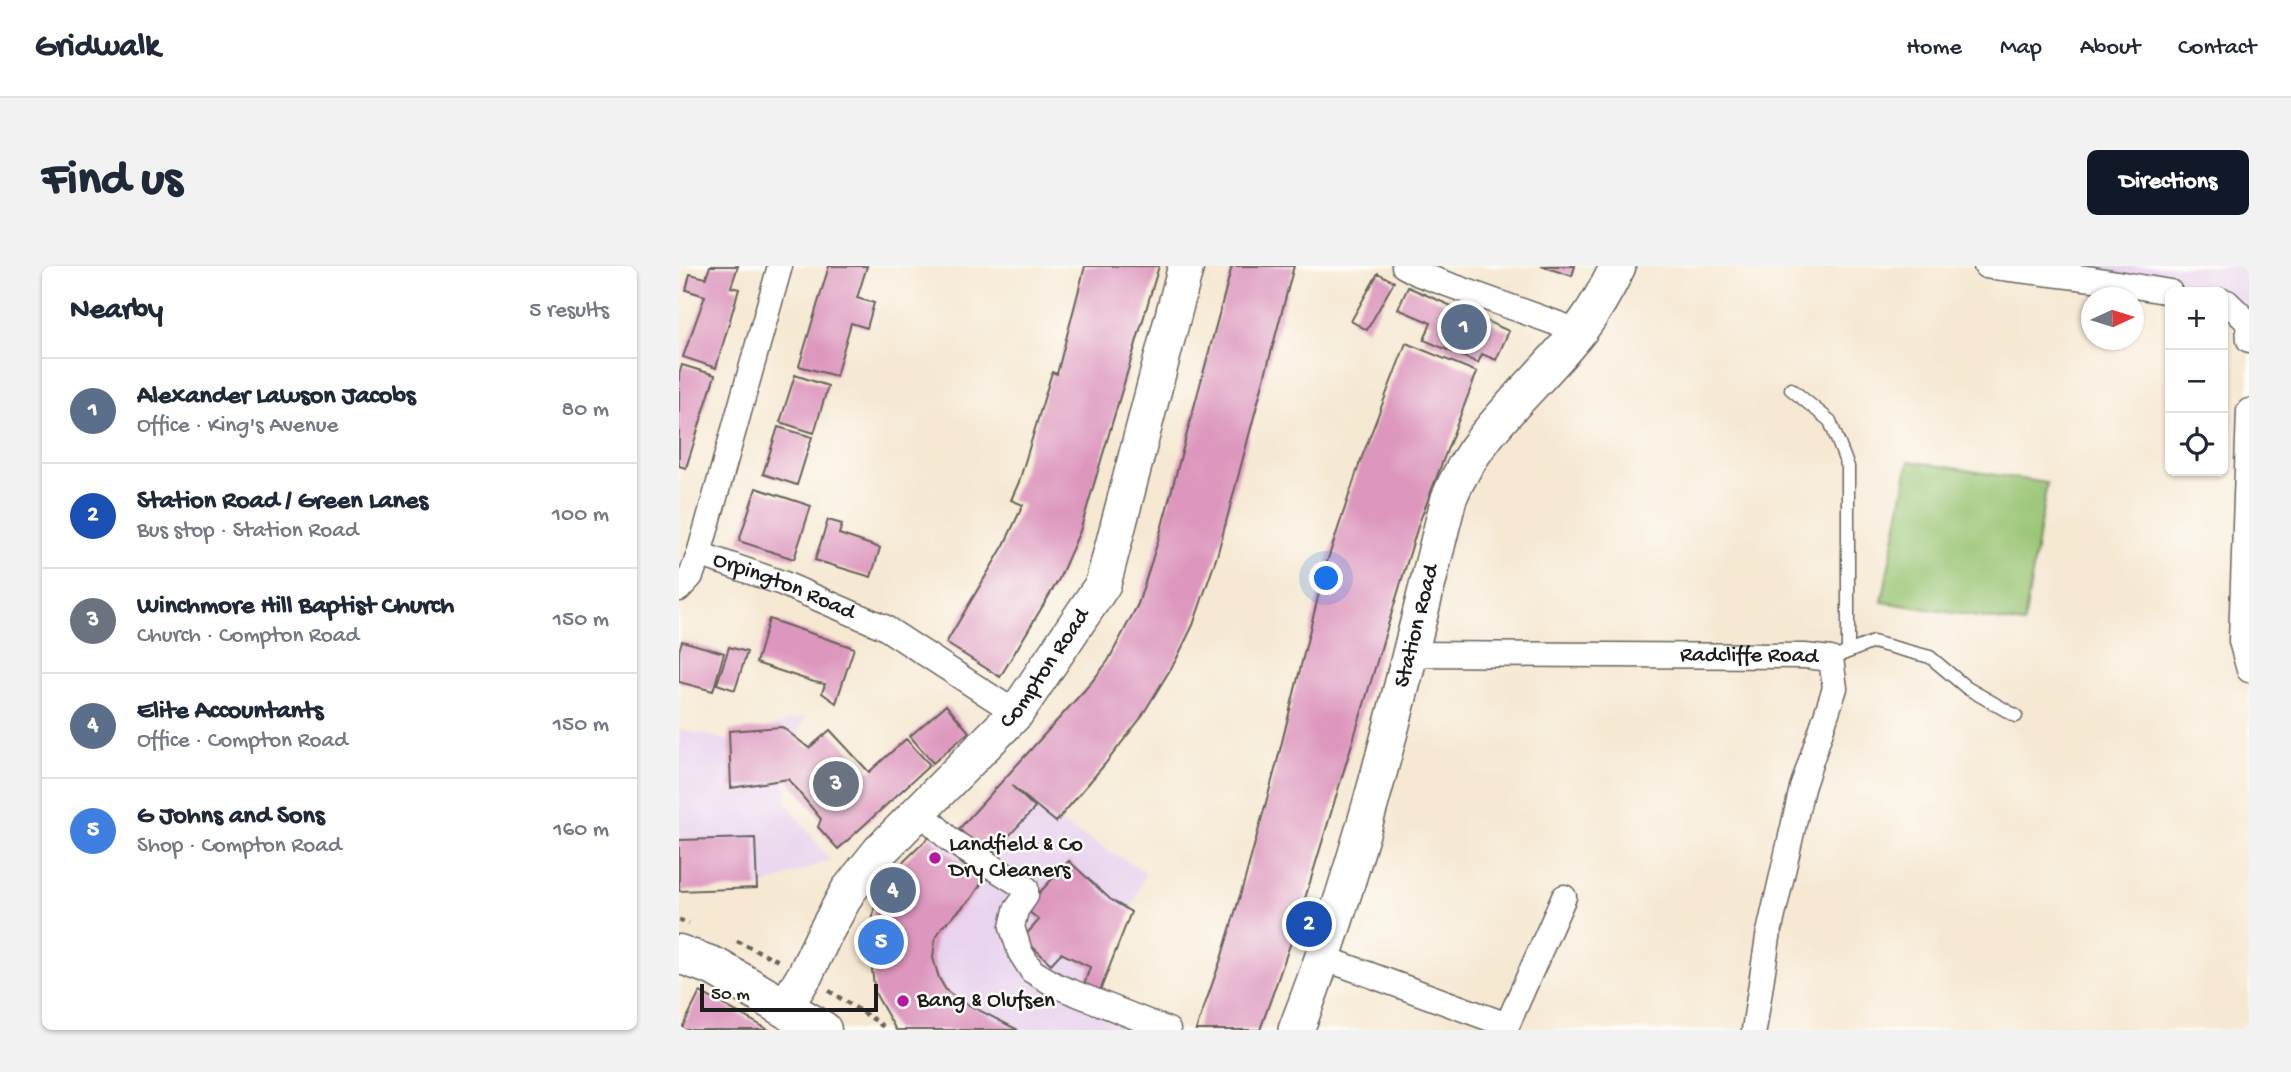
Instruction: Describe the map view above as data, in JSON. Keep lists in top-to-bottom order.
{
  "streets": {
    "street": [
      "Orpington Road",
      "Station Road",
      "Radcliffe Road",
      "Compton Road"
    ]
  },
  "crossings": [
    ["Orpington Road", "Compton Road"],
    ["Station Road", "Radcliffe Road"]
  ],
  "places": ["Landfield & Co Dry Cleaners", "Bang & Olufsen"],
  "scale_bar": "50 m",
  "north": "right",
  "page": {
    "header": "Gridwalk",
    "nav": [
      "Home",
      "Map",
      "About",
      "Contact"
    ],
    "buttons": "Directions",
    "title": "Find us",
    "heading": ["Nearby", "5 results"],
    "map_buttons": ["+", "−"],
    "pins": [
      "1",
      "3",
      "4",
      "2",
      "5"
    ],
    "list": [
      {
        "mark": "1",
        "name": "Alexander Lawson Jacobs",
        "note": "Office · King's Avenue",
        "value": "80 m"
      },
      {
        "mark": "2",
        "name": "Station Road / Green Lanes",
        "note": "Bus stop · Station Road",
        "value": "100 m"
      },
      {
        "mark": "3",
        "name": "Winchmore Hill Baptist Church",
        "note": "Church · Compton Road",
        "value": "150 m"
      },
      {
        "mark": "4",
        "name": "Elite Accountants",
        "note": "Office · Compton Road",
        "value": "150 m"
      },
      {
        "mark": "5",
        "name": "G Johns and Sons",
        "note": "Shop · Compton Road",
        "value": "160 m"
      }
    ],
    "scale": "50 m"
  }
}
